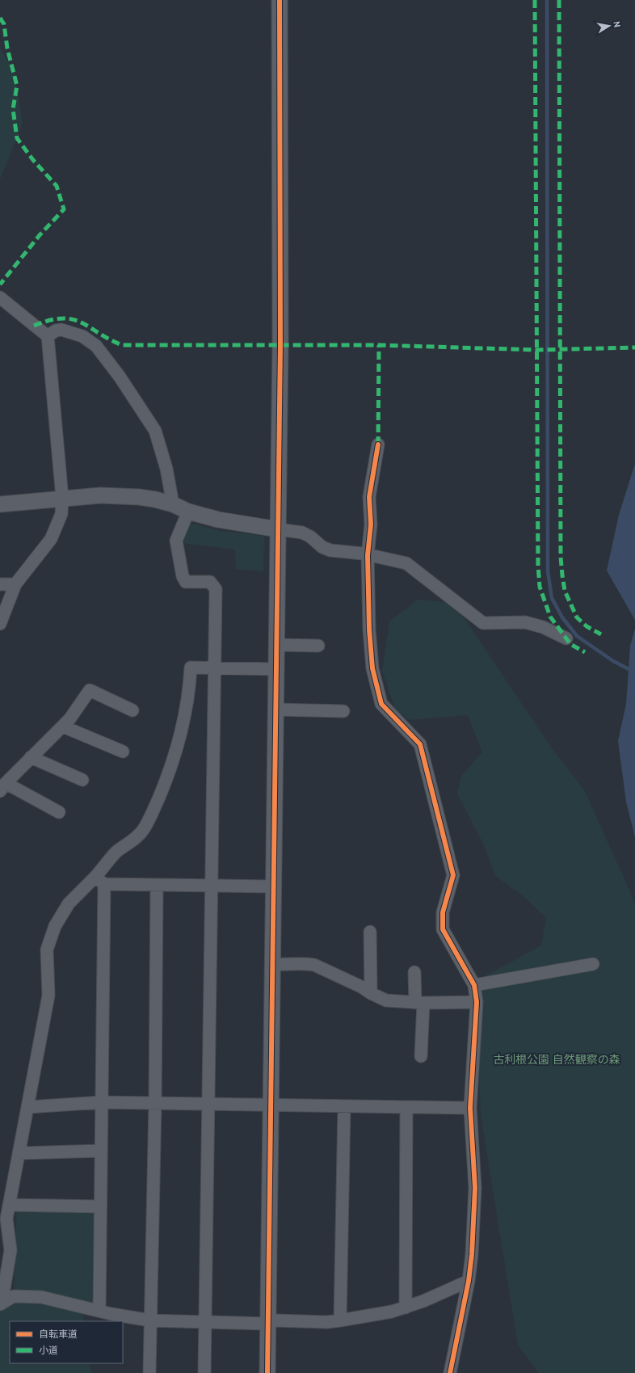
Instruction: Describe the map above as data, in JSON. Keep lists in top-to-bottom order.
{
  "parks": ["古利根公園 自然観察の森"],
  "legend": ["自転車道", "小道"],
  "north": "right"
}
